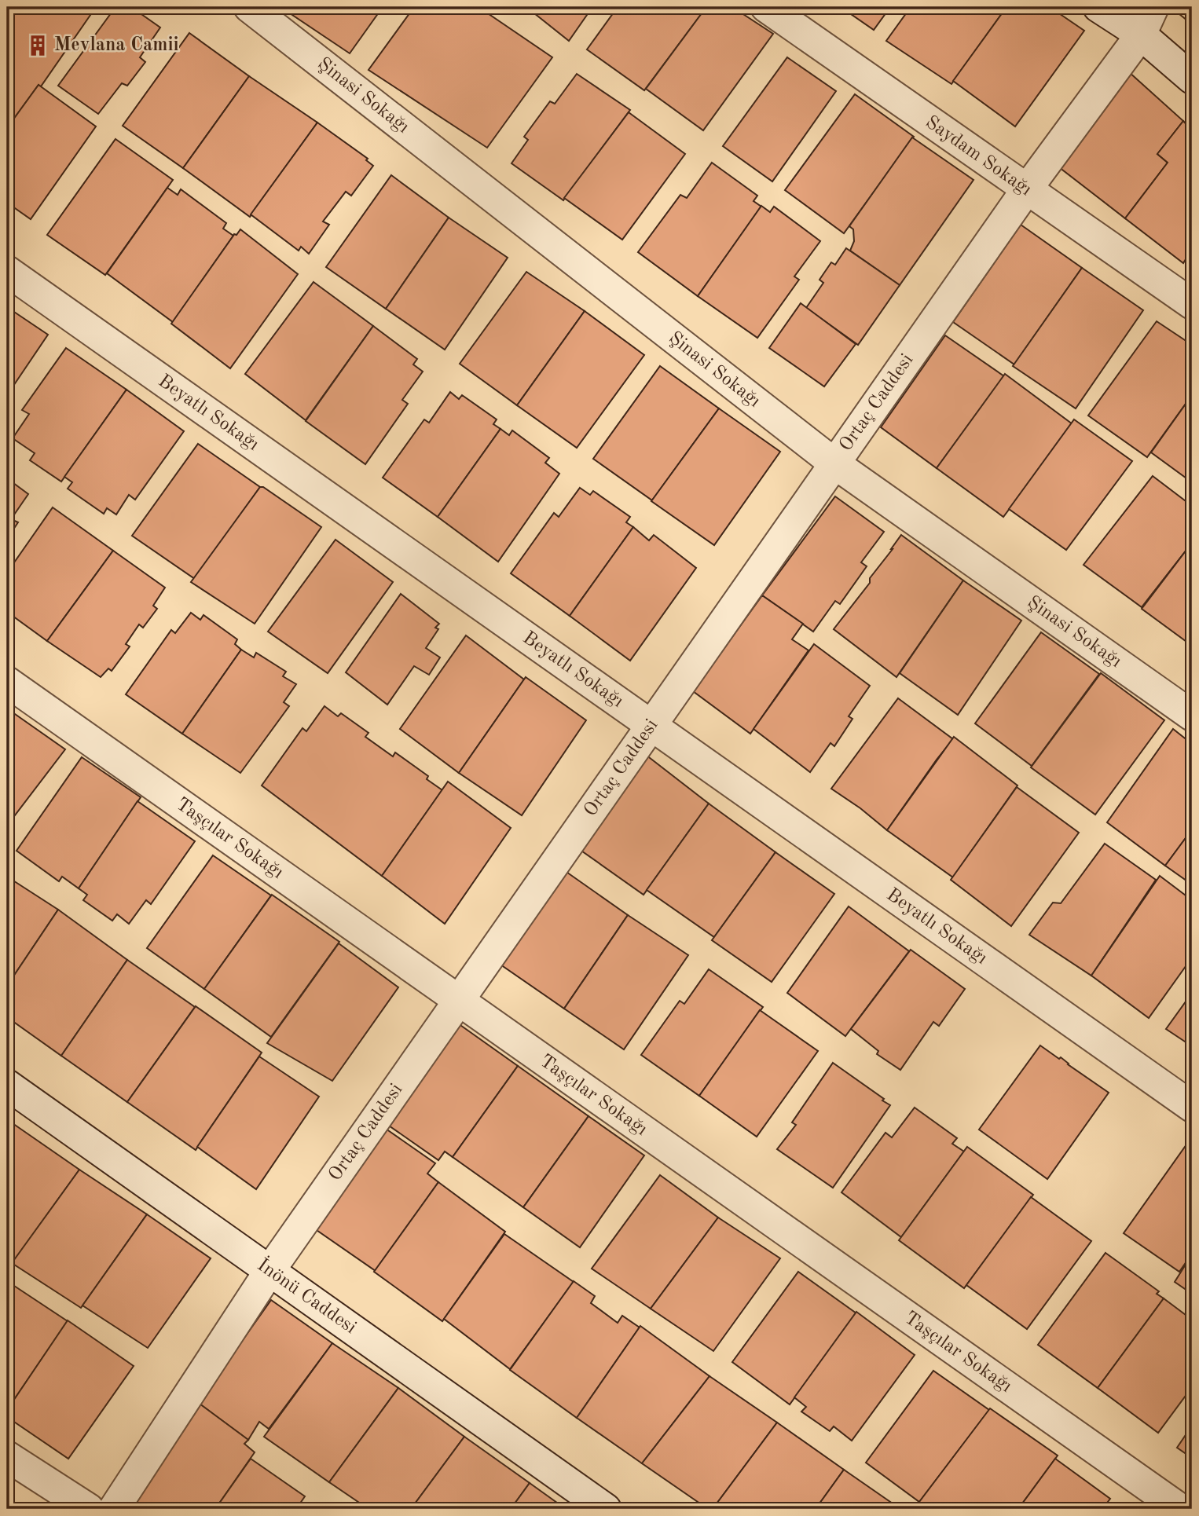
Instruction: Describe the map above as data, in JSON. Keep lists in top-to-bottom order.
{
  "streets": {
    "street": [
      "Şinasi Sokağı",
      "Saydam Sokağı",
      "Ortaç Caddesi",
      "Beyatlı Sokağı",
      "Taşçılar Sokağı",
      "İnönü Caddesi"
    ]
  },
  "crossings": [
    ["Şinasi Sokağı", "Ortaç Caddesi"],
    ["Saydam Sokağı", "Ortaç Caddesi"],
    ["Ortaç Caddesi", "Beyatlı Sokağı"],
    ["Ortaç Caddesi", "Taşçılar Sokağı"],
    ["Ortaç Caddesi", "İnönü Caddesi"]
  ],
  "places": {
    "building": ["Mevlana Camii"]
  }
}
